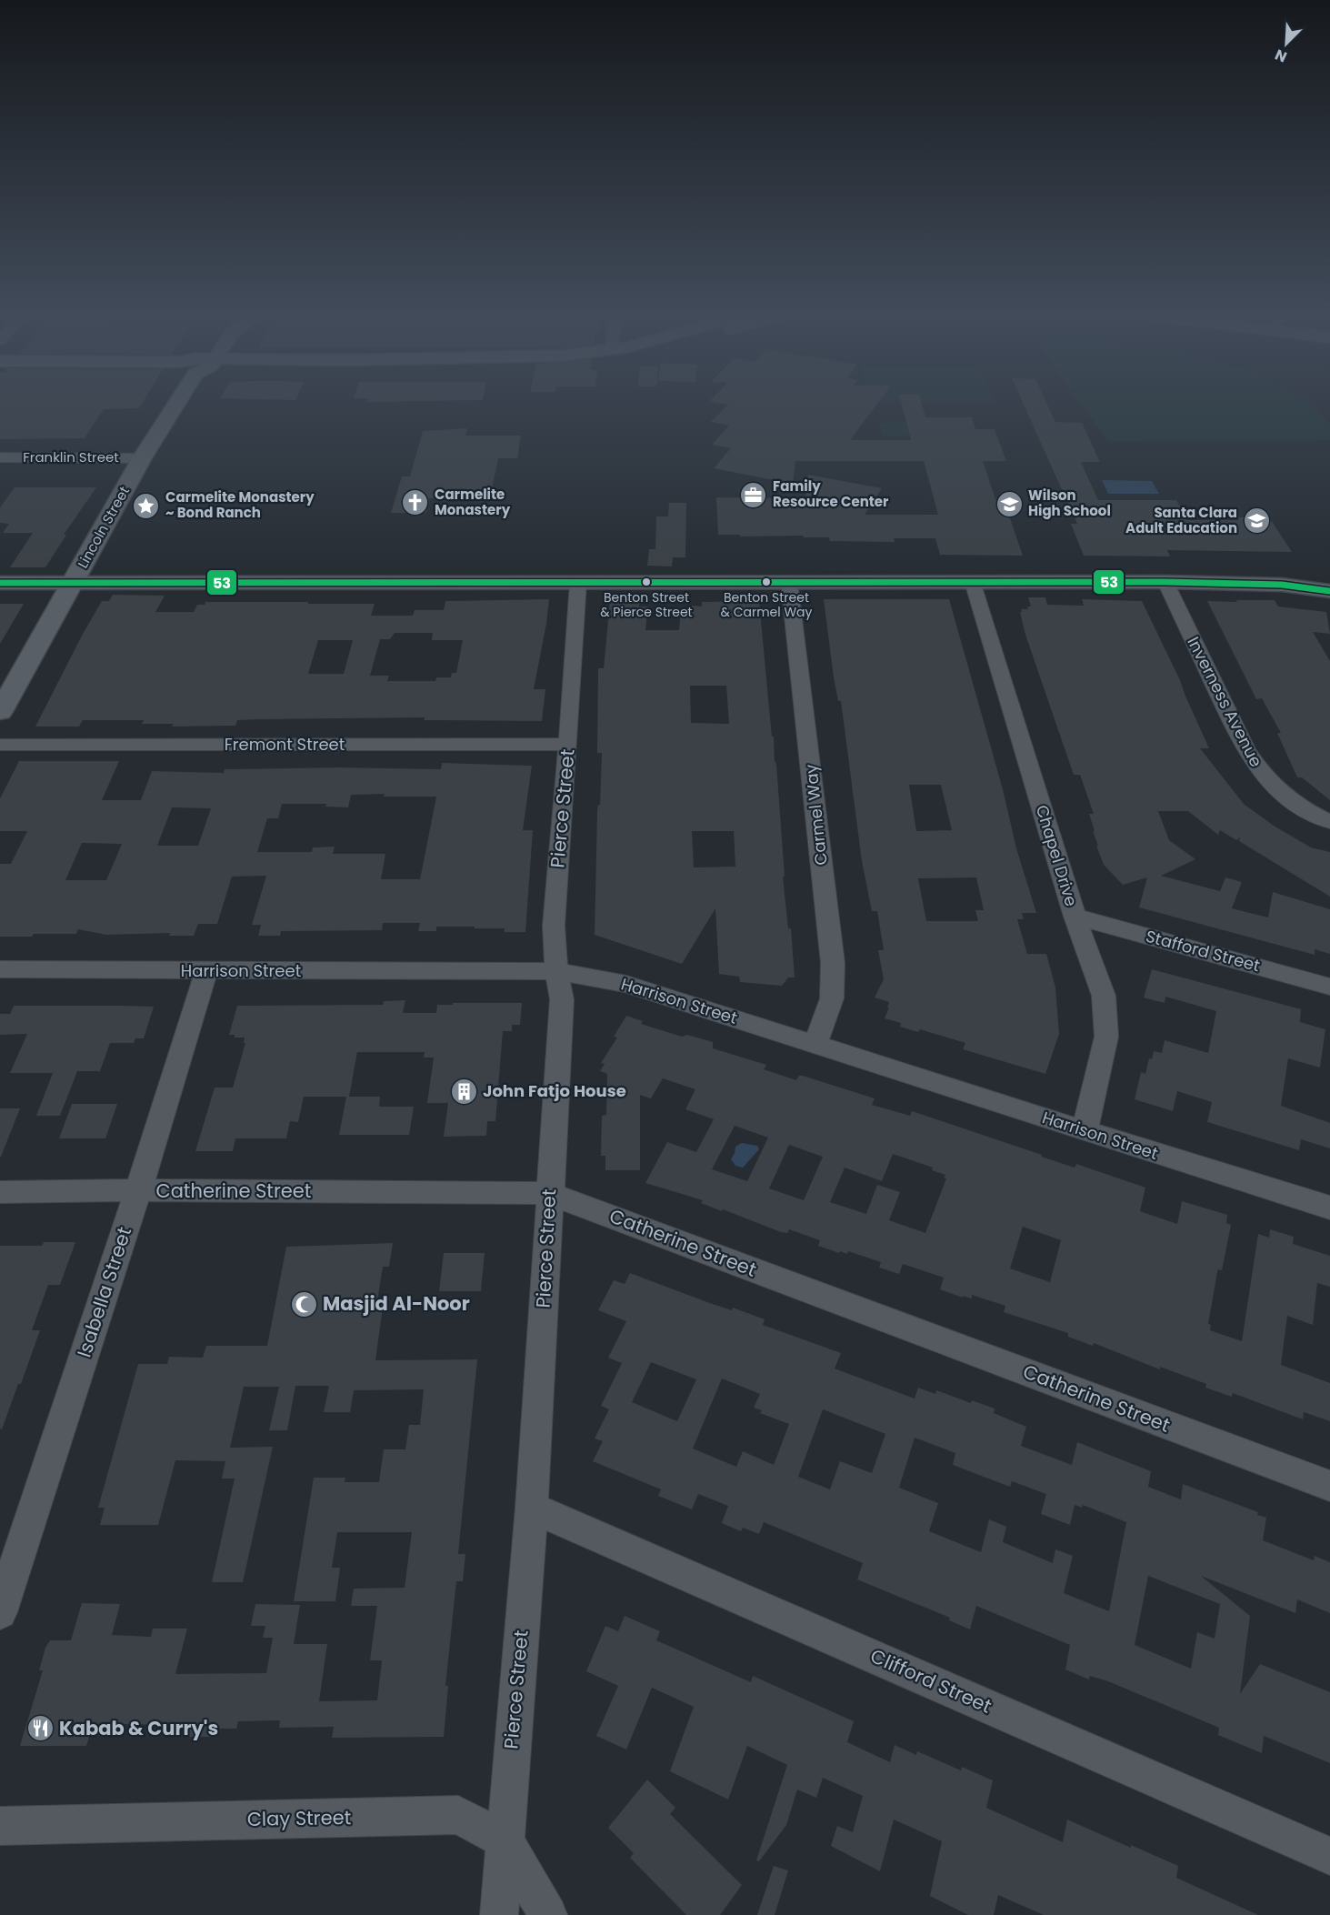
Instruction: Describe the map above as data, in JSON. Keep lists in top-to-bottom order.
{
  "streets": {
    "main road": ["Lincoln Street"],
    "street": [
      "Franklin Street",
      "Inverness Avenue",
      "Fremont Street",
      "Pierce Street",
      "Carmel Way",
      "Chapel Drive",
      "Stafford Street",
      "Harrison Street",
      "Catherine Street",
      "Isabella Street",
      "Clifford Street",
      "Clay Street"
    ]
  },
  "crossings": [
    ["Franklin Street", "Lincoln Street"],
    ["Fremont Street", "Pierce Street"],
    ["Pierce Street", "Harrison Street"],
    ["Pierce Street", "Catherine Street"],
    ["Pierce Street", "Clifford Street"],
    ["Pierce Street", "Clay Street"],
    ["Carmel Way", "Harrison Street"],
    ["Chapel Drive", "Stafford Street"],
    ["Chapel Drive", "Harrison Street"],
    ["Harrison Street", "Isabella Street"],
    ["Catherine Street", "Isabella Street"]
  ],
  "places": {
    "office": ["Family Resource Center"],
    "church": ["Carmelite Monastery"],
    "school or university": ["Wilson High School", "Santa Clara Adult Education"],
    "place": ["Carmelite Monastery ~ Bond Ranch"],
    "other": ["Benton Street & Pierce Street", "Benton Street & Carmel Way"],
    "building": ["John Fatjo House"],
    "mosque": ["Masjid Al-Noor"],
    "restaurant": ["Kabab & Curry's"]
  },
  "lines": ["transit line 53"],
  "north": "bottom left"
}
